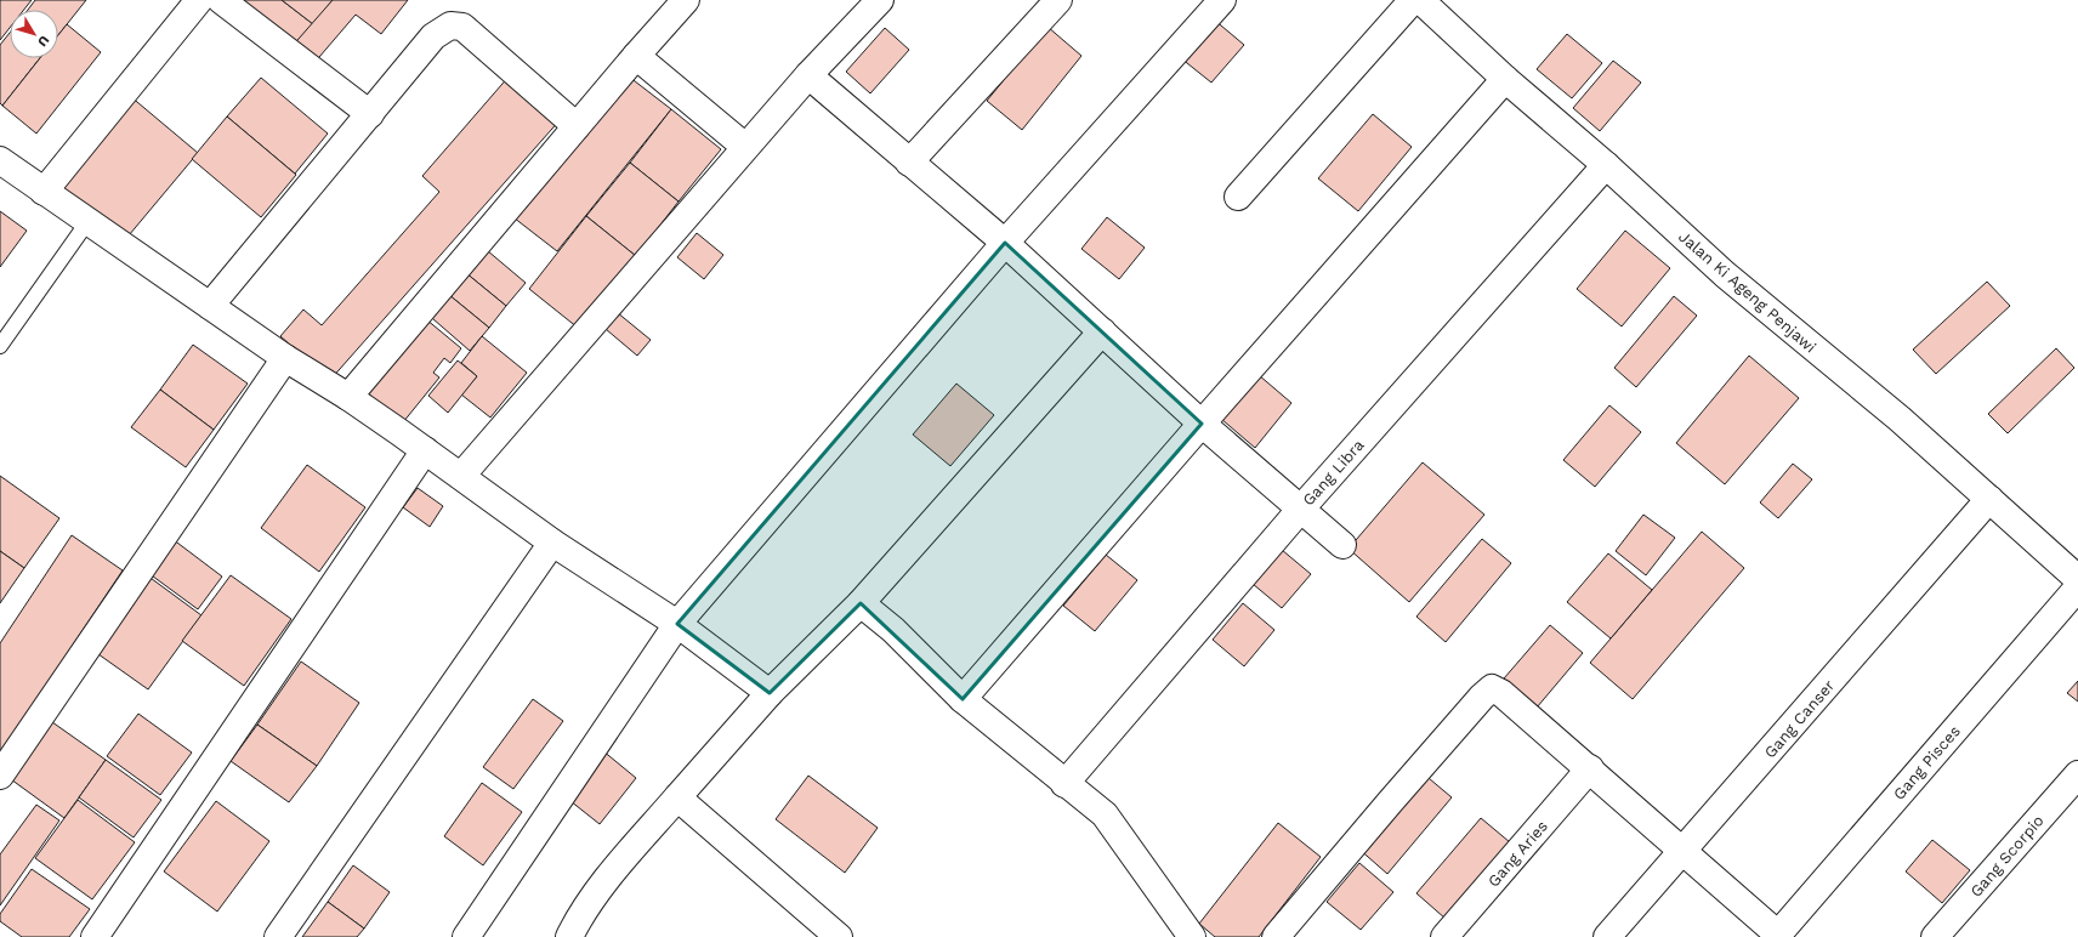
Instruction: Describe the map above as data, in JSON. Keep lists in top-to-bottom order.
{
  "streets": {
    "street": [
      "Jalan Ki Ageng Penjawi",
      "Gang Libra",
      "Gang Canser",
      "Gang Pisces",
      "Gang Aries",
      "Gang Scorpio"
    ]
  },
  "crossings": [
    ["Jalan Ki Ageng Penjawi", "Gang Libra"],
    ["Jalan Ki Ageng Penjawi", "Gang Canser"]
  ],
  "north": "bottom right"
}
